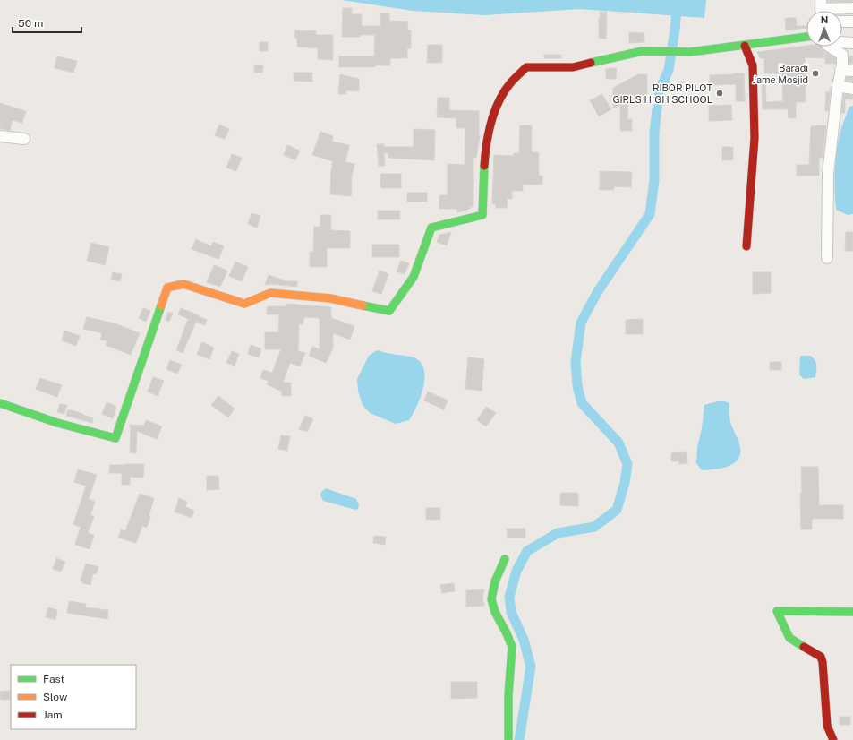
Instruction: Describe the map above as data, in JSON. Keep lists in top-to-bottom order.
{
  "places": ["Baradi Jame Mosjid", "RIBOR PILOT GIRLS HIGH SCHOOL"],
  "legend": ["Fast", "Slow", "Jam"],
  "scale_bar": "50 m",
  "north": "top"
}
